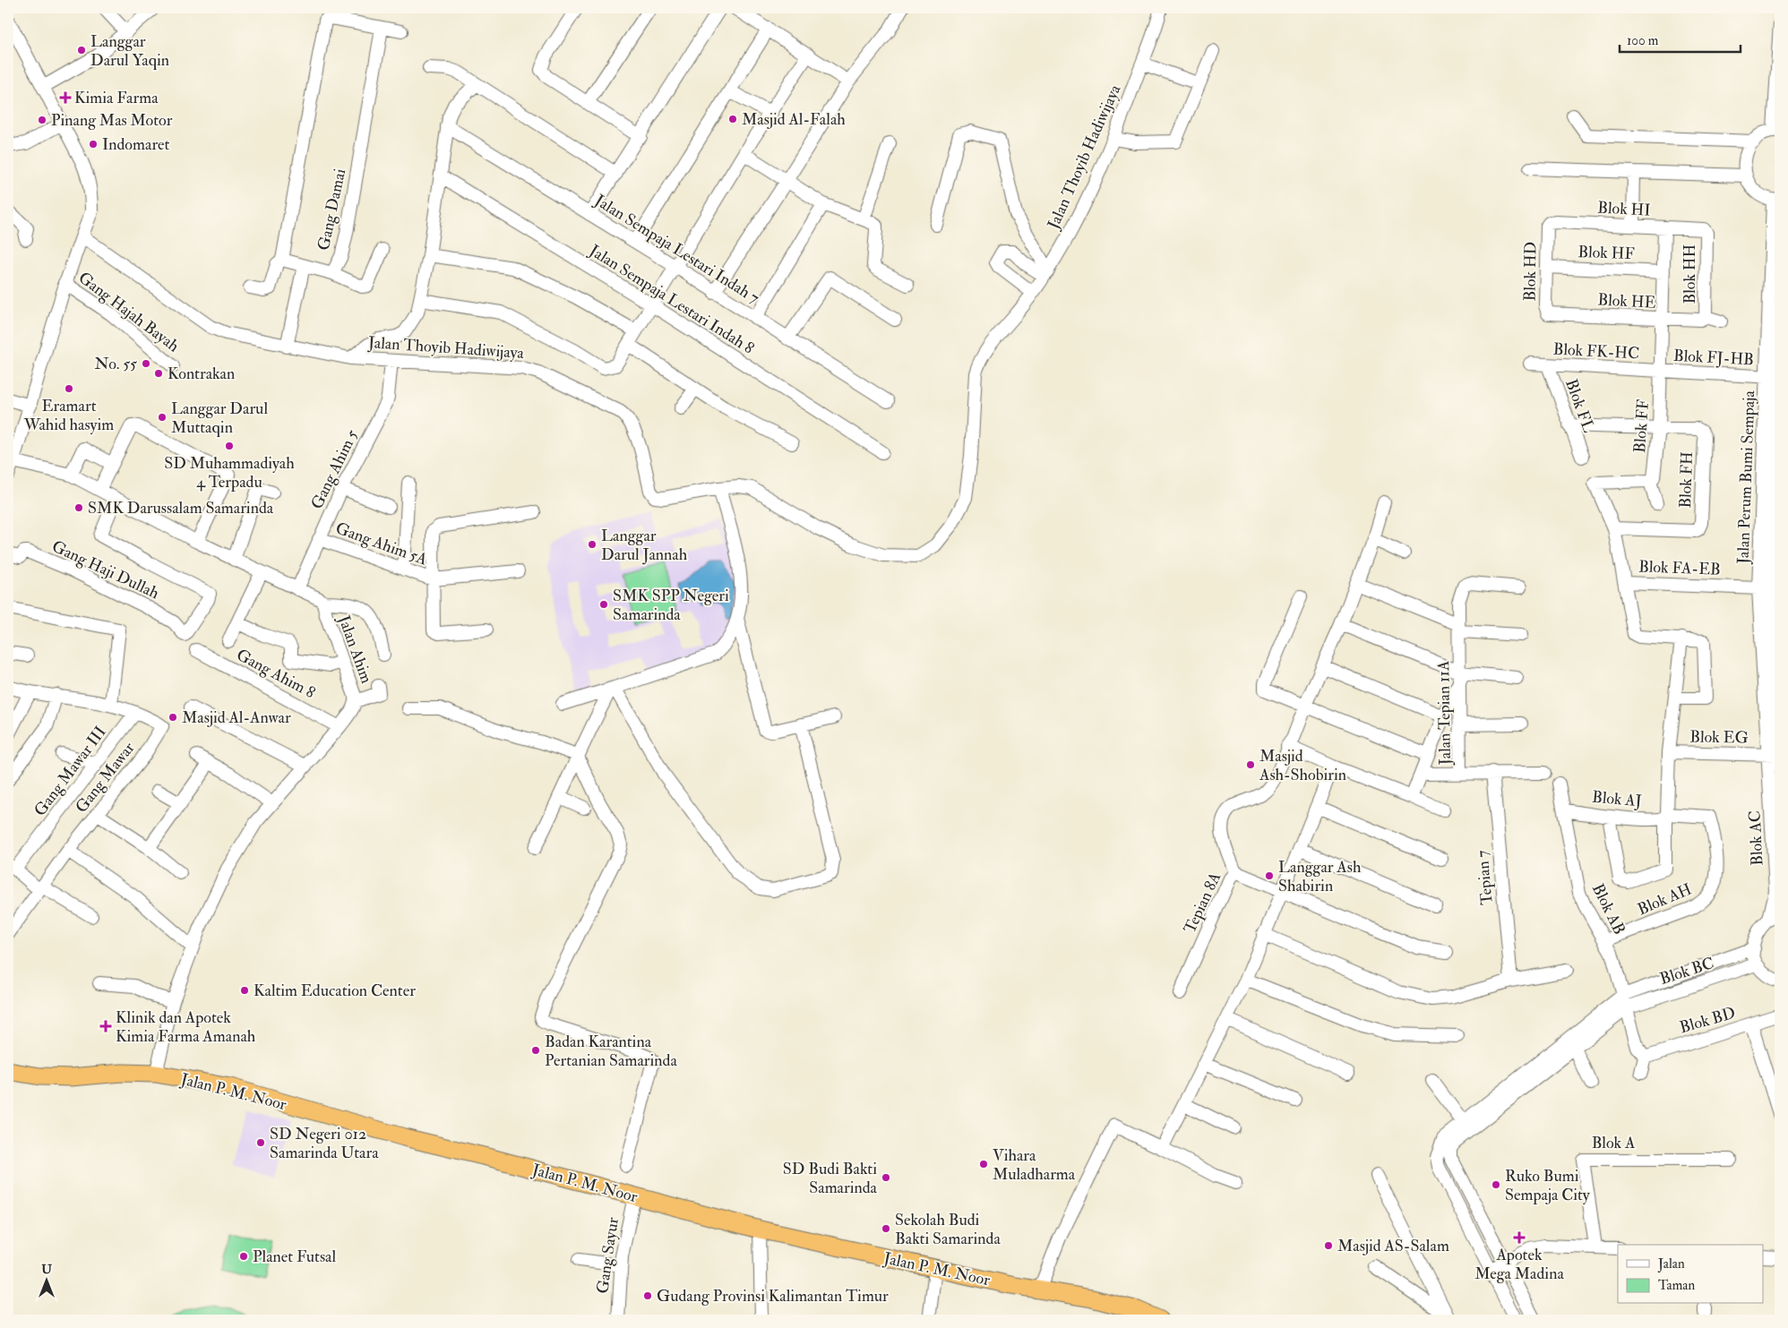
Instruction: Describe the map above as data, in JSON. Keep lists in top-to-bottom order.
{
  "streets": {
    "highway": ["Jalan P. M. Noor"],
    "street": [
      "Jalan Thoyib Hadiwijaya",
      "Blok HI",
      "Gang Damai",
      "Jalan Sempaja Lestari Indah 7",
      "Blok HF",
      "Blok HD",
      "Blok HH",
      "Jalan Sempaja Lestari Indah 8",
      "Blok HE",
      "Gang Hajah Bayah",
      "Blok FK-HC",
      "Blok FJ-HB",
      "Blok FL",
      "Blok FF",
      "Gang Ahim 5",
      "Jalan Perum Bumi Sempaja",
      "Blok FH",
      "Gang Ahim 5A",
      "Blok FA-EB",
      "Gang Haji Dullah",
      "Jalan Ahim",
      "Gang Ahim 8",
      "Jalan Tepian 11A",
      "Blok EG",
      "Gang Mawar III",
      "Gang Mawar",
      "Blok AJ",
      "Blok AC",
      "Tepian 7",
      "Blok AH",
      "Tepian 8A",
      "Blok AB",
      "Blok BC",
      "Blok BD",
      "Blok A",
      "Gang Sayur"
    ]
  },
  "crossings": [
    ["Jalan Thoyib Hadiwijaya", "Gang Ahim 5"],
    ["Blok HI", "Blok HD"],
    ["Blok HI", "Blok HH"],
    ["Blok HI", "Blok FF"],
    ["Blok HF", "Blok HD"],
    ["Blok HF", "Blok FF"],
    ["Blok HD", "Blok HE"],
    ["Blok HH", "Blok HE"],
    ["Blok HE", "Blok FF"],
    ["Blok FK-HC", "Blok FJ-HB"],
    ["Blok FK-HC", "Blok FL"],
    ["Blok FK-HC", "Blok FF"],
    ["Blok FJ-HB", "Blok FF"],
    ["Blok FJ-HB", "Jalan Perum Bumi Sempaja"],
    ["Blok FF", "Blok FH"],
    ["Gang Ahim 5", "Gang Ahim 5A"],
    ["Gang Ahim 5", "Jalan Ahim"],
    ["Jalan Perum Bumi Sempaja", "Blok FA-EB"],
    ["Jalan Perum Bumi Sempaja", "Blok EG"],
    ["Jalan Perum Bumi Sempaja", "Blok AC"],
    ["Gang Haji Dullah", "Jalan Ahim"],
    ["Jalan Ahim", "Gang Ahim 8"],
    ["Jalan Ahim", "Jalan P. M. Noor"],
    ["Jalan Tepian 11A", "Tepian 7"],
    ["Blok EG", "Blok AC"],
    ["Gang Mawar III", "Gang Mawar"],
    ["Blok AJ", "Blok AH"],
    ["Blok AJ", "Blok AB"],
    ["Blok AH", "Blok AB"],
    ["Blok AB", "Blok BC"],
    ["Blok AB", "Blok BD"],
    ["Jalan P. M. Noor", "Gang Sayur"]
  ],
  "places": {
    "other": [
      "Langgar Darul Yaqin",
      "Masjid Al-Falah",
      "Pinang Mas Motor",
      "Indomaret",
      "No. 55",
      "Kontrakan",
      "Eramart Wahid hasyim",
      "Langgar Darul Muttaqin",
      "SD Muhammadiyah 4 Terpadu",
      "SMK Darussalam Samarinda",
      "Langgar Darul Jannah",
      "SMK SPP Negeri Samarinda",
      "Masjid Al-Anwar",
      "Masjid Ash-Shobirin",
      "Langgar Ash Shabirin",
      "Kaltim Education Center",
      "Badan Karantina Pertanian Samarinda",
      "SD Negeri 012 Samarinda Utara",
      "Vihara Muladharma",
      "SD Budi Bakti Samarinda",
      "Ruko Bumi Sempaja City",
      "Sekolah Budi Bakti Samarinda",
      "Masjid AS-Salam",
      "Planet Futsal",
      "Gudang Provinsi Kalimantan Timur"
    ],
    "health": ["Kimia Farma", "Klinik dan Apotek Kimia Farma Amanah", "Apotek Mega Madina"]
  },
  "legend": ["Jalan", "Taman"],
  "scale_bar": "100 m",
  "north": "top"
}
